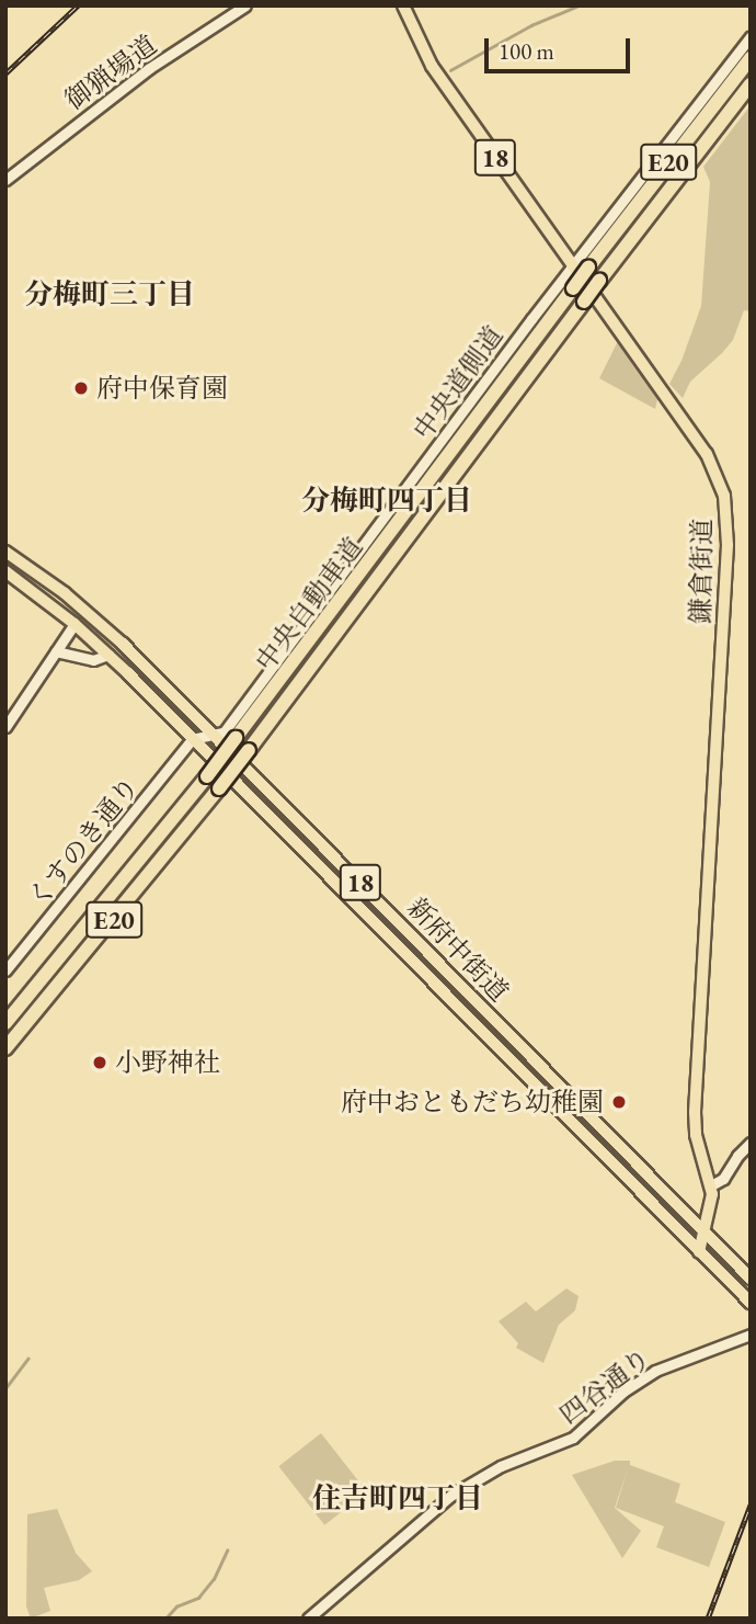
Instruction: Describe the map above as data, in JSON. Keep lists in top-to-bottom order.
{
  "streets": {
    "highway": ["E20", "中央自動車道"],
    "main road": ["18", "鎌倉街道", "新府中街道"],
    "street": [
      "御猟場道",
      "中央道側道",
      "くすのき通り",
      "四谷通り"
    ]
  },
  "crossings": [
    ["18", "鎌倉街道"],
    ["18", "新府中街道"],
    ["中央道側道", "鎌倉街道"],
    ["中央道側道", "新府中街道"],
    ["鎌倉街道", "新府中街道"],
    ["くすのき通り", "新府中街道"]
  ],
  "districts": ["分梅町三丁目", "分梅町四丁目", "住吉町四丁目"],
  "places": ["府中保育園", "小野神社", "府中おともだち幼稚園"],
  "scale_bar": "100 m"
}
